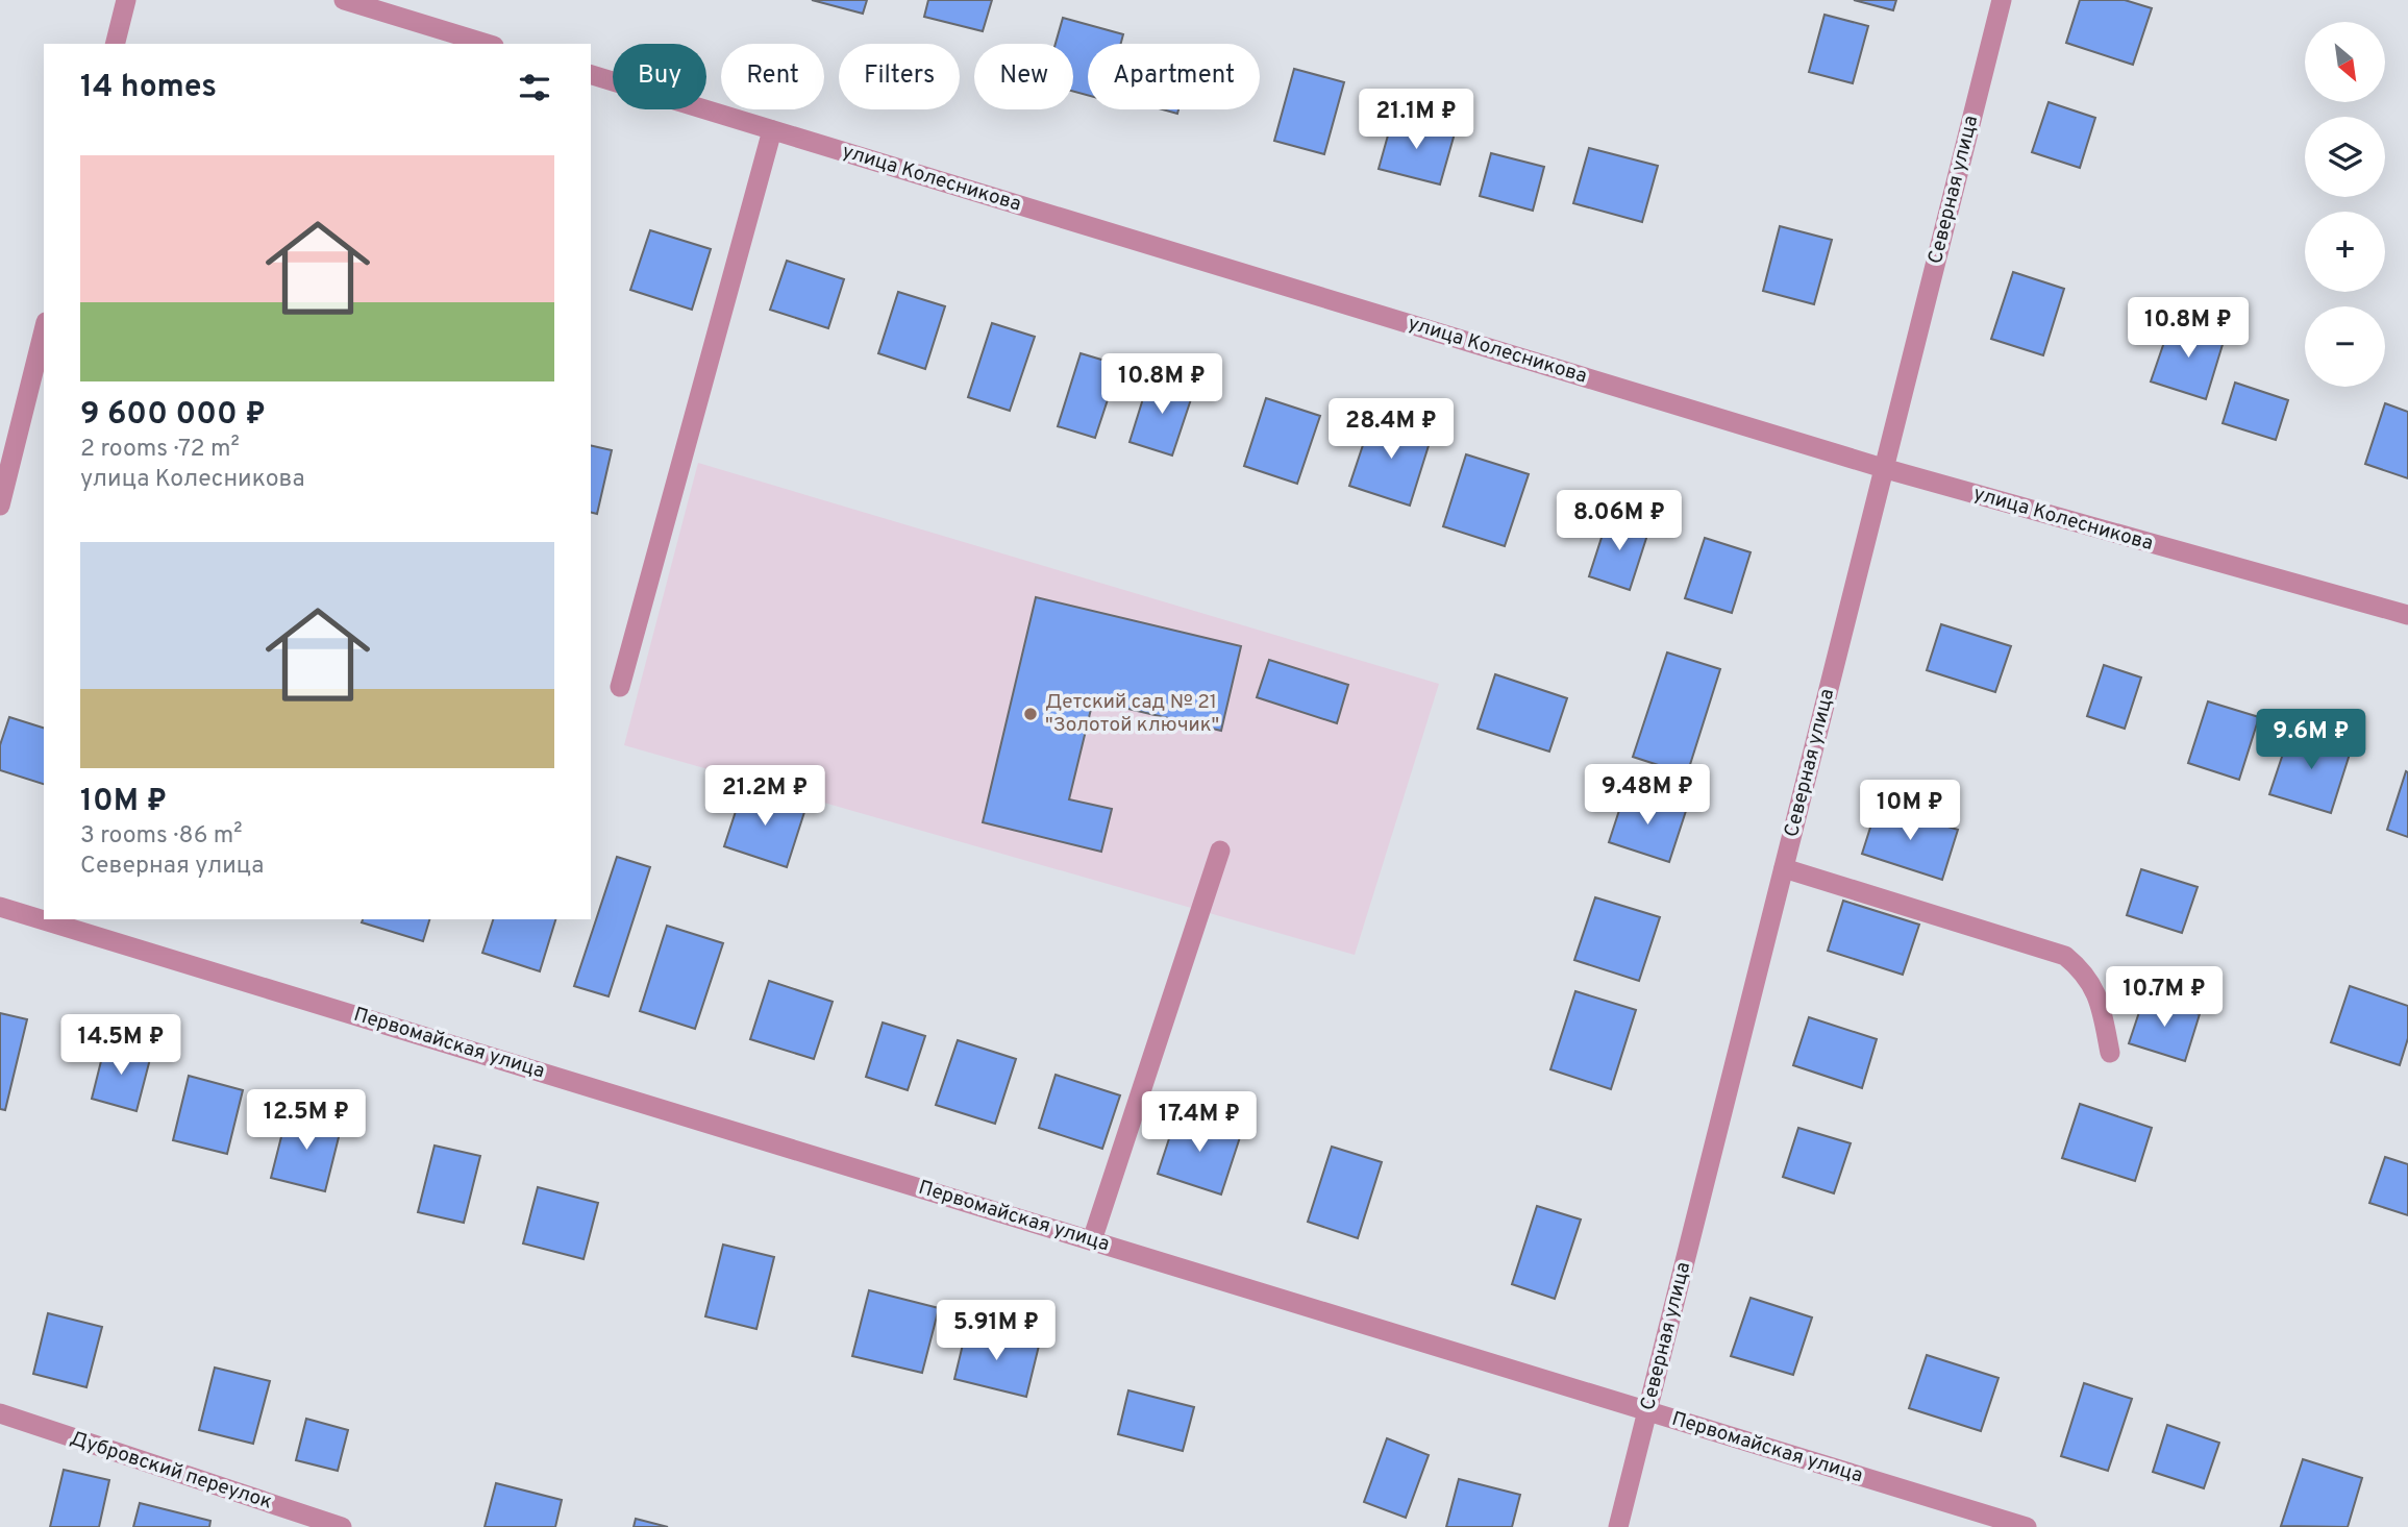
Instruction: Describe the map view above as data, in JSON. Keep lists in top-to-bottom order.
{
  "streets": {
    "street": [
      "улица Колесникова",
      "Северная улица",
      "Первомайская улица",
      "Дубровский переулок"
    ]
  },
  "crossings": [
    ["улица Колесникова", "Северная улица"],
    ["Северная улица", "Первомайская улица"]
  ],
  "places": ["Детский сад № 21 \"Золотой ключик\""],
  "north": "bottom right",
  "page": {
    "map_buttons": ["+", "−"],
    "chip": [
      "Buy",
      "Rent",
      "Filters",
      "New",
      "Apartment"
    ],
    "heading": "14 homes",
    "price": [
      "21.1M ₽",
      "10.8M ₽",
      "10.8M ₽",
      "28.4M ₽",
      "8.06M ₽",
      "9.6M ₽",
      "9.48M ₽",
      "21.2M ₽",
      "10M ₽",
      "10.7M ₽",
      "14.5M ₽",
      "12.5M ₽",
      "17.4M ₽",
      "5.91M ₽"
    ],
    "list": [
      {
        "name": "9 600 000 ₽",
        "note": "2 rooms · 72 m² · улица Колесникова"
      },
      {
        "name": "10M ₽",
        "note": "3 rooms · 86 m² · Северная улица"
      }
    ]
  }
}
